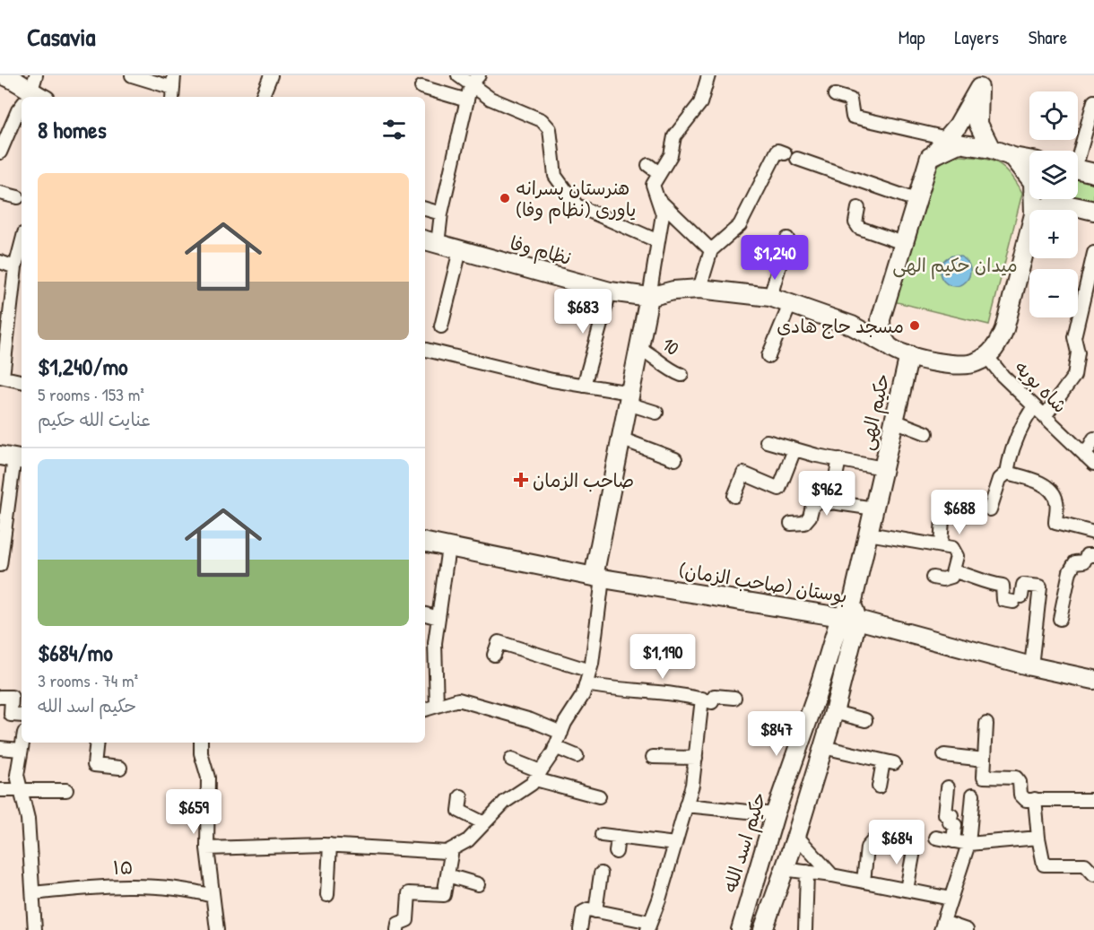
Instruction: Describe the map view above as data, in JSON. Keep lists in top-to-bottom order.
{
  "streets": {
    "main road": [
      "نظام وفا",
      "حکیم الهی",
      "بوستان (صاحب الزمان)",
      "حکیم اسد الله"
    ],
    "street": ["10", "شاه بویه", "۱۵"]
  },
  "crossings": [
    ["حکیم الهی", "بوستان (صاحب الزمان)"],
    ["حکیم الهی", "حکیم اسد الله"],
    ["بوستان (صاحب الزمان)", "حکیم اسد الله"]
  ],
  "parks": ["میدان حکیم الهی"],
  "places": {
    "other": ["هنرستان پسرانه یاوری (نظام وفا)", "مسجد حاج هادی"],
    "health": ["صاحب الزمان"]
  },
  "page": {
    "header": "Casavia",
    "nav": ["Map", "Layers", "Share"],
    "map_buttons": ["+", "−"],
    "heading": "8 homes",
    "list": [
      {
        "name": "$1,240/mo",
        "note": "5 rooms · 153 m² · عنایت الله حکیم"
      },
      {
        "name": "$684/mo",
        "note": "3 rooms · 74 m² · حکیم اسد الله"
      }
    ],
    "price": [
      "$1,240",
      "$683",
      "$962",
      "$688",
      "$1,190",
      "$847",
      "$659",
      "$684"
    ]
  }
}
